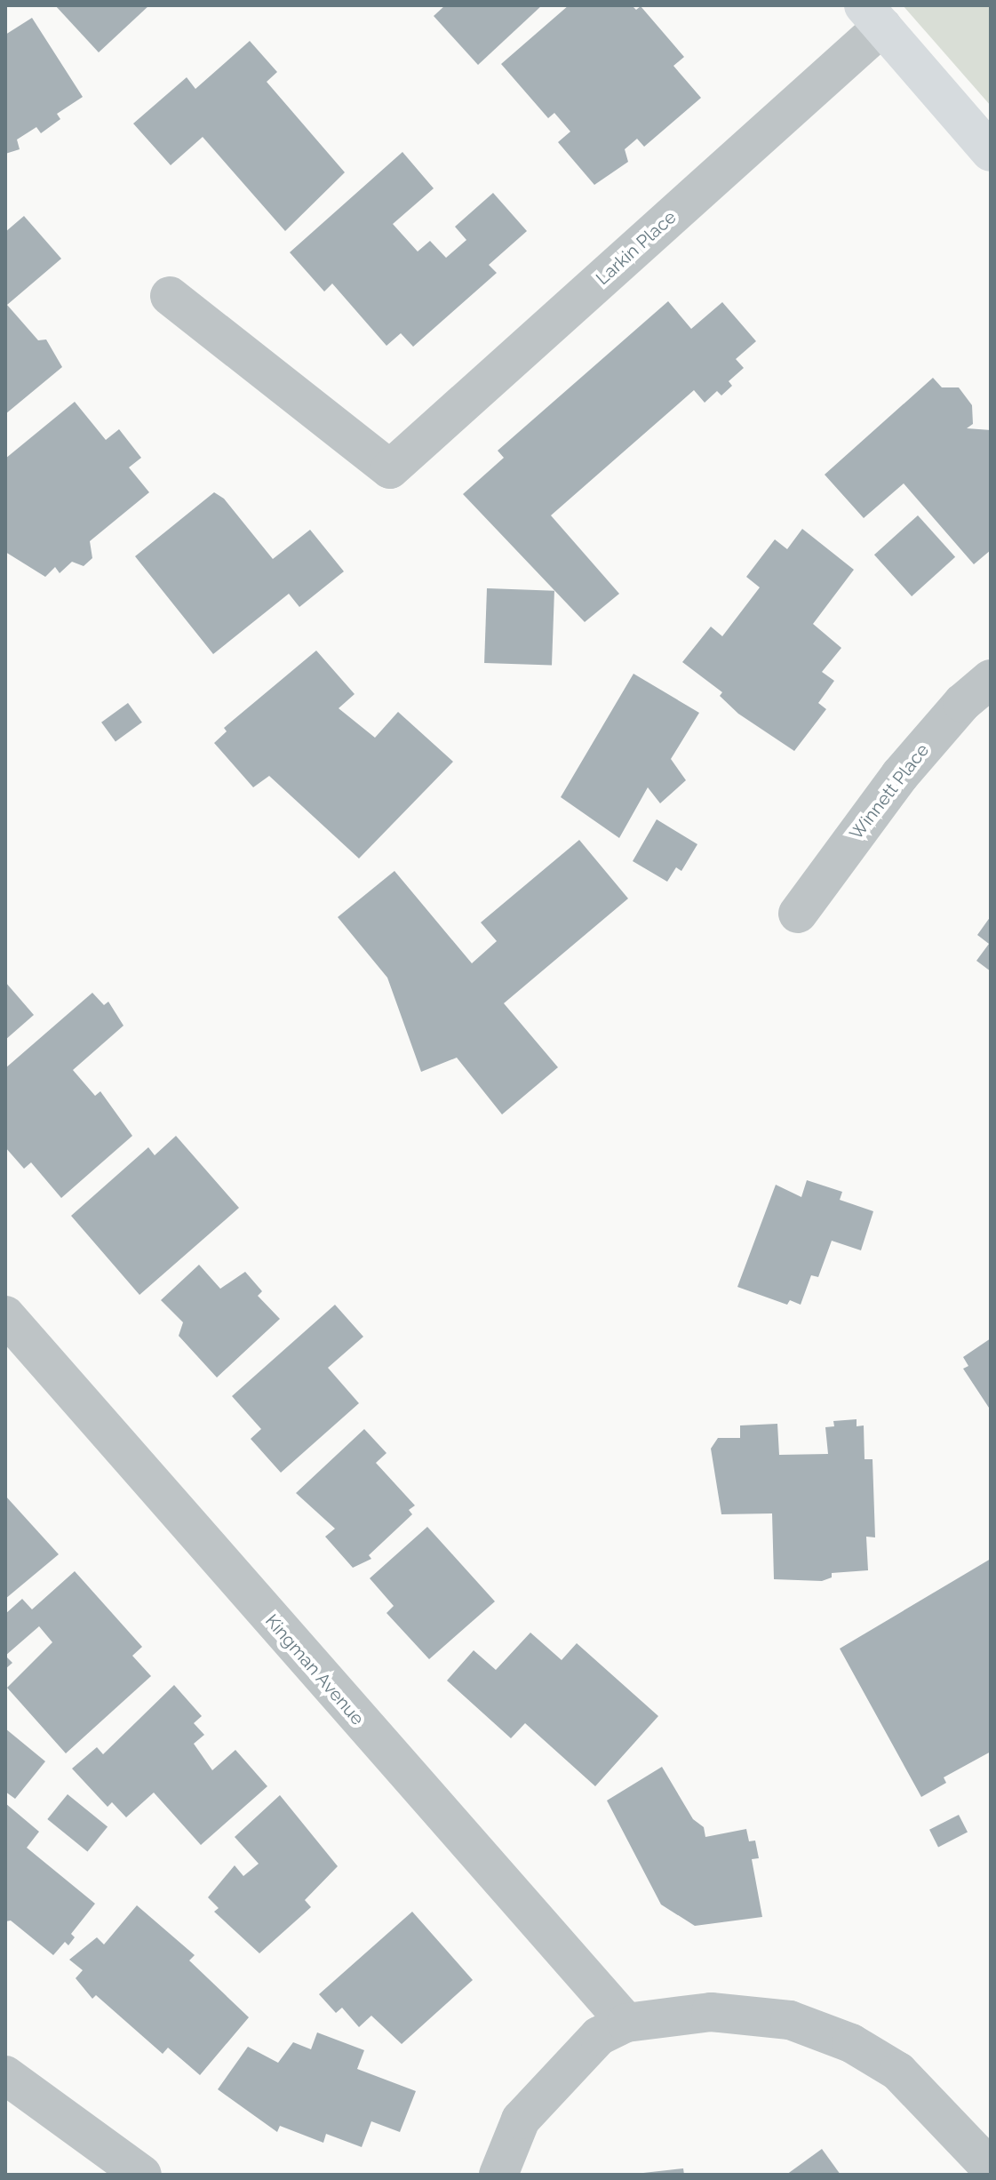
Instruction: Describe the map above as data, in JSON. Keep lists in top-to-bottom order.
{
  "streets": {
    "street": ["Larkin Place", "Winnett Place", "Kingman Avenue"]
  }
}
